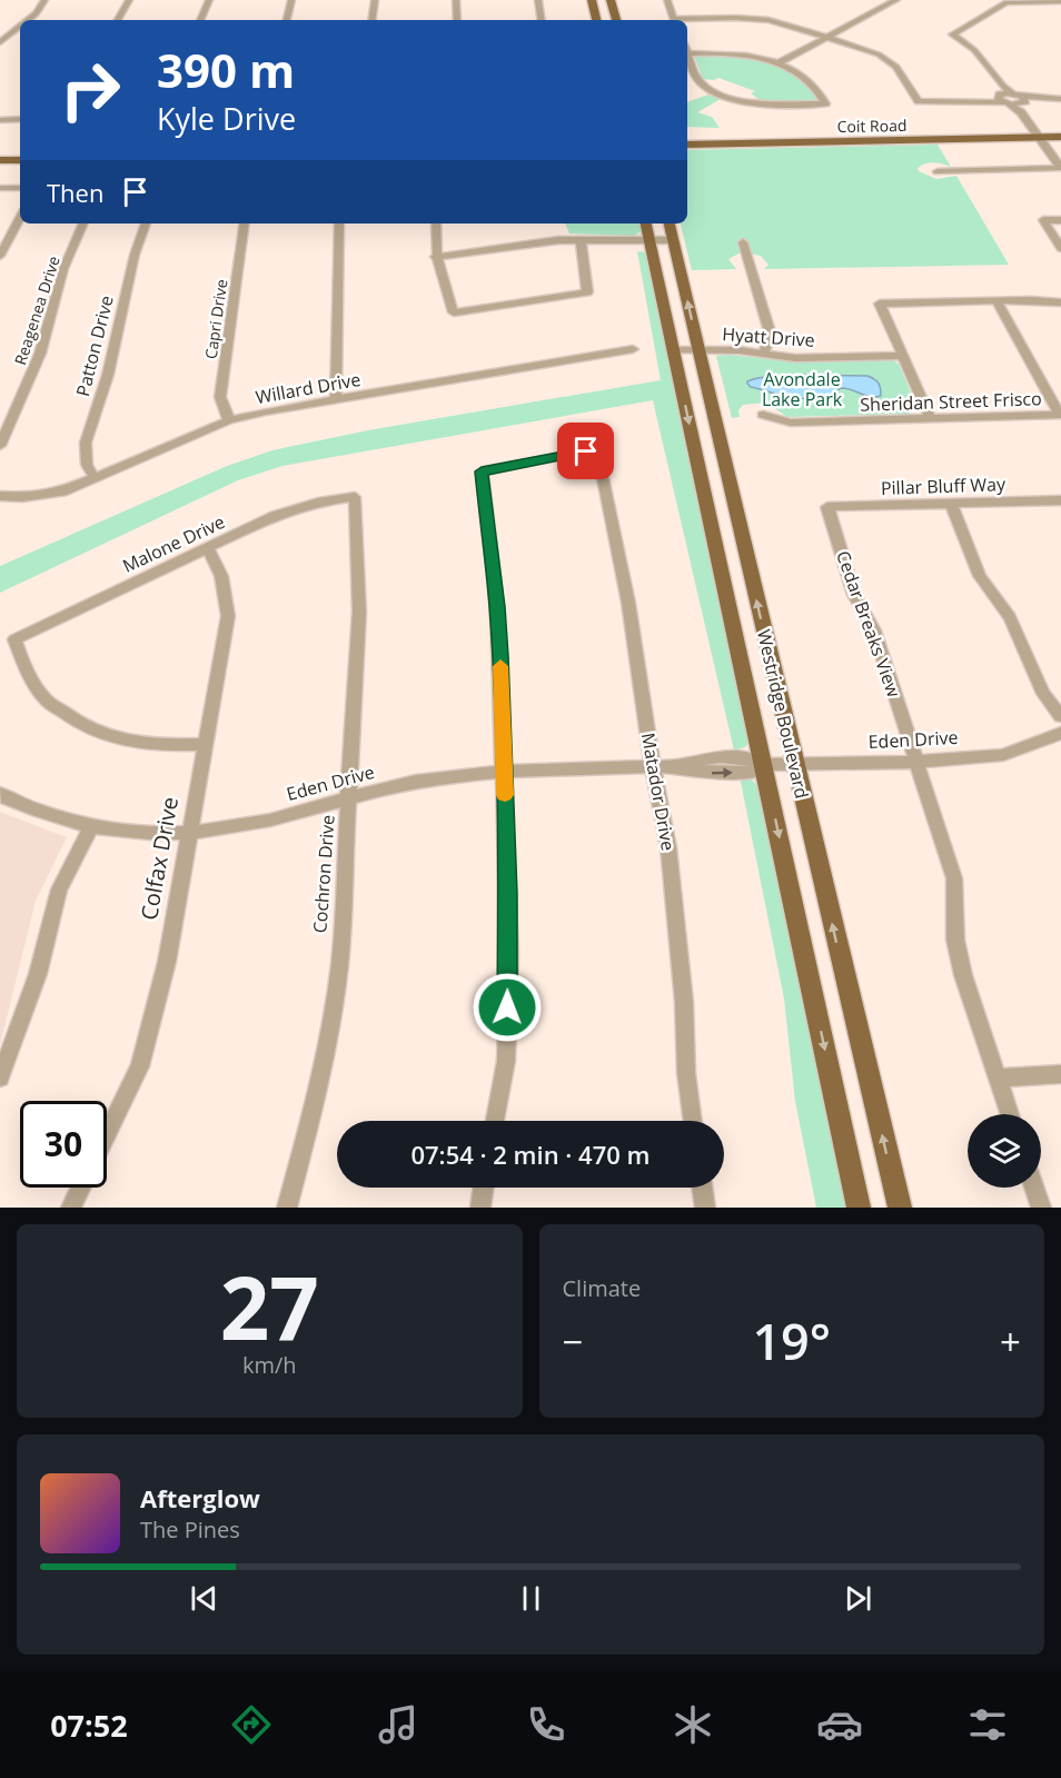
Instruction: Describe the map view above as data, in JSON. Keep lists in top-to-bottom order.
{
  "streets": {
    "main road": ["Coit Road", "Westridge Boulevard"],
    "street": [
      "Reagenea Drive",
      "Capri Drive",
      "Hyatt Drive",
      "Patton Drive",
      "Willard Drive",
      "Sheridan Street Frisco",
      "Pillar Bluff Way",
      "Malone Drive",
      "Cedar Breaks View",
      "Eden Drive",
      "Matador Drive",
      "Colfax Drive",
      "Cochron Drive"
    ]
  },
  "crossings": [
    ["Capri Drive", "Willard Drive"],
    ["Hyatt Drive", "Westridge Boulevard"],
    ["Patton Drive", "Willard Drive"],
    ["Pillar Bluff Way", "Cedar Breaks View"],
    ["Malone Drive", "Colfax Drive"],
    ["Malone Drive", "Cochron Drive"],
    ["Cedar Breaks View", "Eden Drive"],
    ["Westridge Boulevard", "Eden Drive"],
    ["Eden Drive", "Matador Drive"],
    ["Eden Drive", "Colfax Drive"],
    ["Eden Drive", "Cochron Drive"]
  ],
  "parks": ["Avondale Lake Park"],
  "page": {
    "turn": ["390 m", "Kyle Drive"],
    "then": "Then",
    "limit": "30",
    "trip": "07:54 · 2 min · 470 m",
    "tile": [
      ["27", "km/h"],
      "Climate"
    ],
    "heat": ["−", "19°", "+"],
    "song": ["Afterglow", "The Pines"],
    "tabs": "07:52"
  }
}
